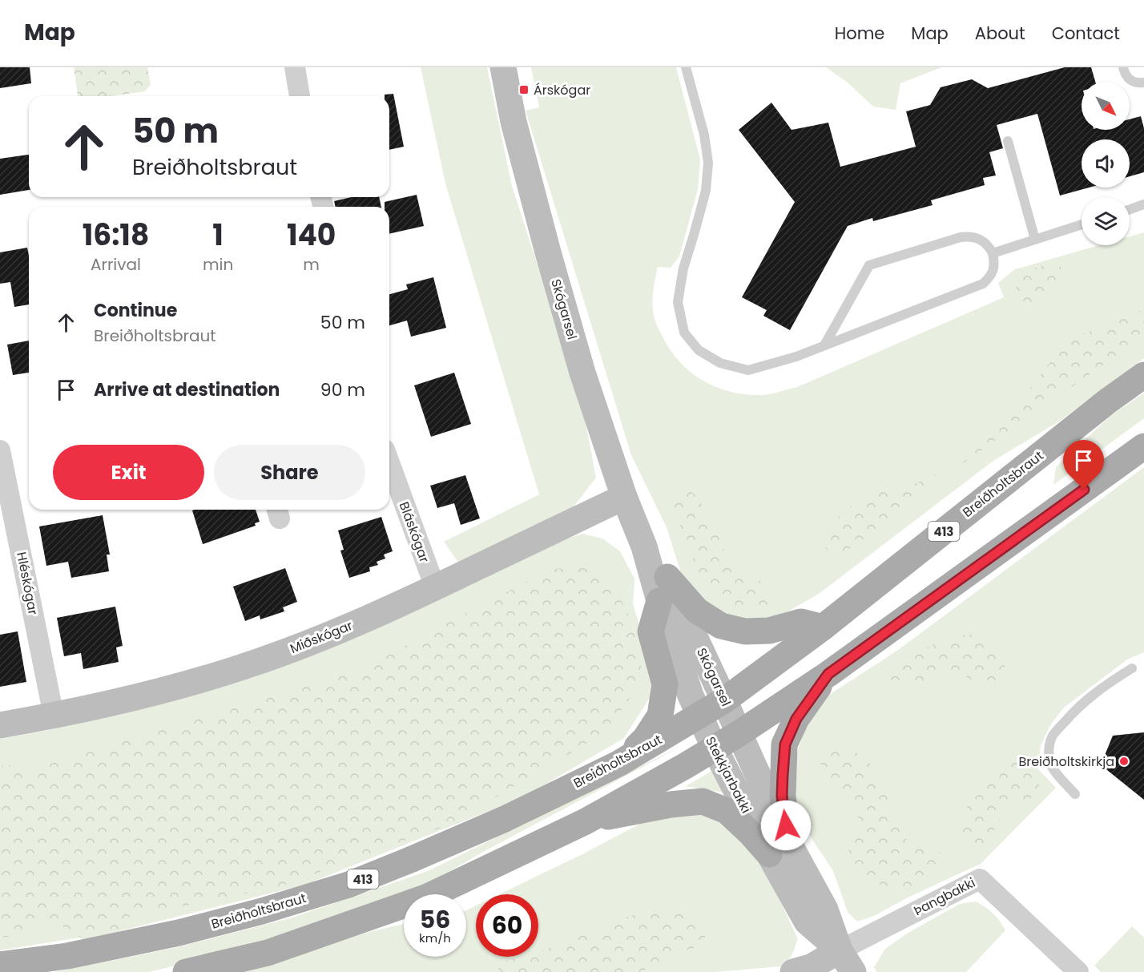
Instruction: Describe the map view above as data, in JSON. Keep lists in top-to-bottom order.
{
  "streets": {
    "main road": ["Breiðholtsbraut", "413"],
    "street": [
      "Skógarsel",
      "Bláskógar",
      "Hléskógar",
      "Miðskógar",
      "Stekkjarbakki",
      "Þangbakki"
    ]
  },
  "crossings": [
    ["Skógarsel", "Breiðholtsbraut"],
    ["Skógarsel", "Miðskógar"],
    ["Skógarsel", "Stekkjarbakki"],
    ["Breiðholtsbraut", "Stekkjarbakki"],
    ["Bláskógar", "Miðskógar"],
    ["Hléskógar", "Miðskógar"],
    ["Stekkjarbakki", "Þangbakki"]
  ],
  "places": {
    "transit": ["Árskógar"],
    "other": ["Breiðholtskirkja"]
  },
  "north": "bottom right",
  "page": {
    "header": "Map",
    "nav": [
      "Home",
      "Map",
      "About",
      "Contact"
    ],
    "turn": ["50 m", "Breiðholtsbraut"],
    "eta": [
      "16:18",
      "Arrival",
      "1",
      "min",
      "140",
      "m"
    ],
    "list": [
      {
        "name": "Continue",
        "note": "Breiðholtsbraut",
        "value": "50 m"
      },
      {
        "name": "Arrive at destination",
        "value": "90 m"
      }
    ],
    "buttons": ["Exit", "Share"],
    "speed": "56 km/h",
    "limit": "60"
  }
}
